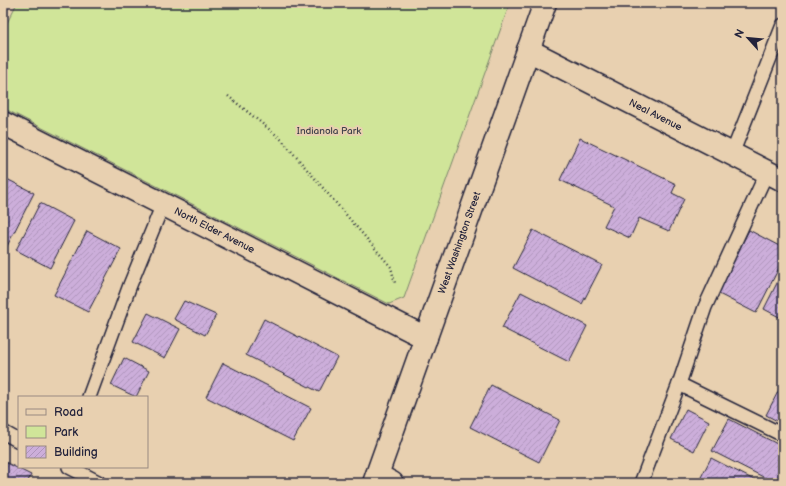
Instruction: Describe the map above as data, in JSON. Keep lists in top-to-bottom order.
{
  "streets": {
    "street": ["Neal Avenue", "North Elder Avenue", "West Washington Street"]
  },
  "crossings": [
    ["Neal Avenue", "West Washington Street"],
    ["North Elder Avenue", "West Washington Street"]
  ],
  "parks": ["Indianola Park"],
  "legend": ["Road", "Park", "Building"],
  "north": "top left"
}
